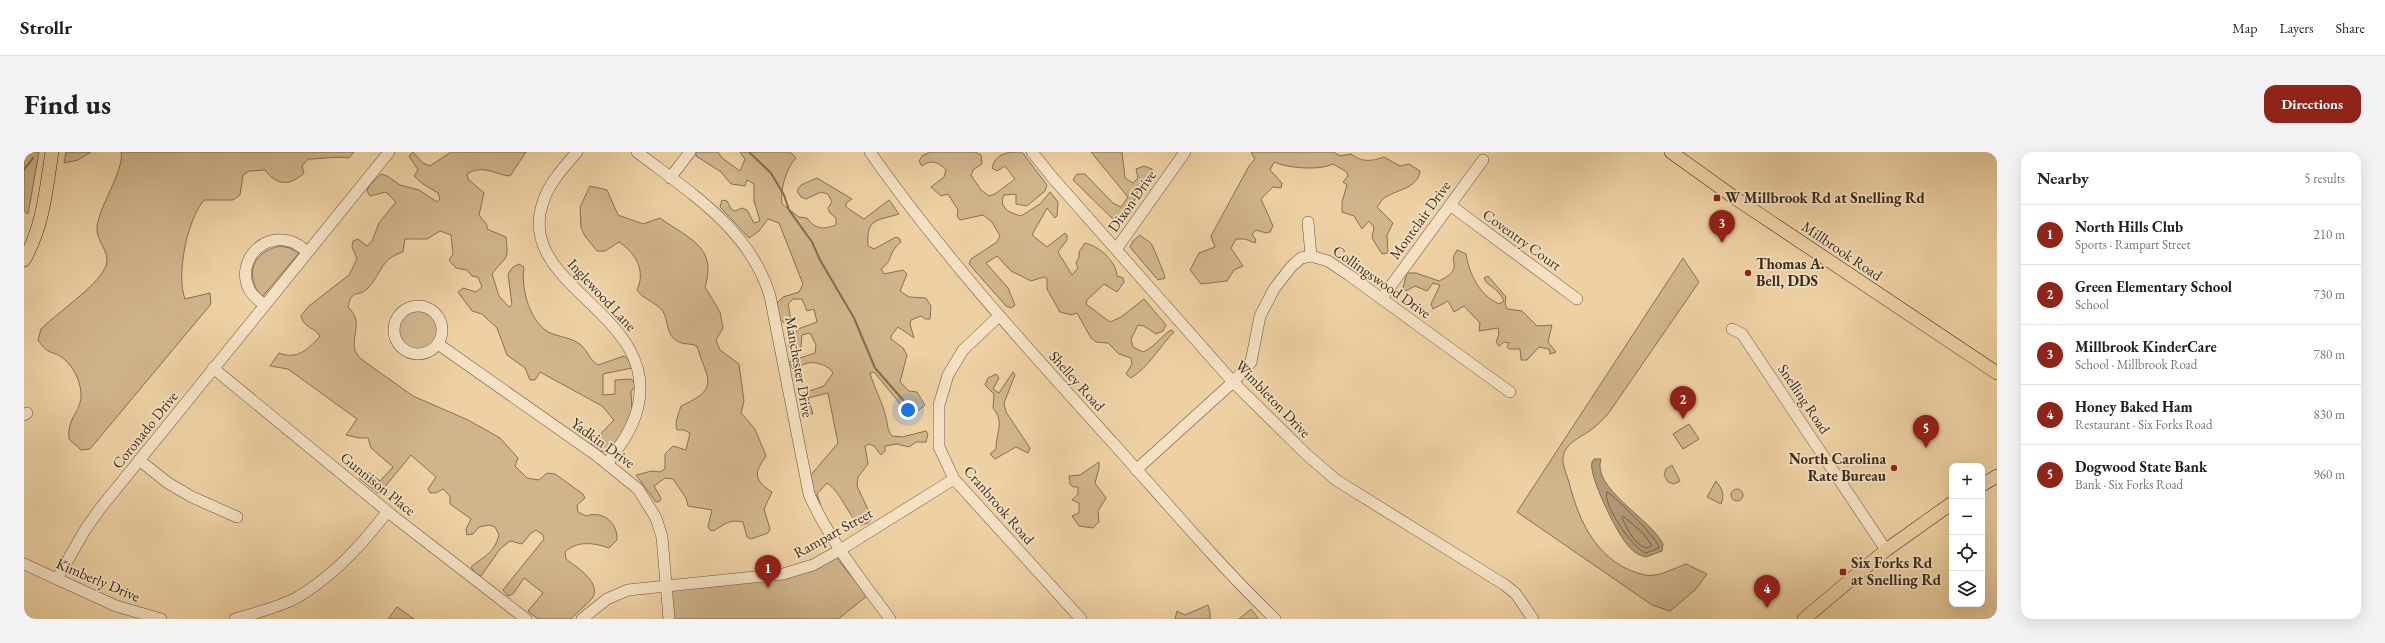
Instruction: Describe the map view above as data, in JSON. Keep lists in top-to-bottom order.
{
  "streets": {
    "main road": ["Millbrook Road"],
    "street": [
      "Dixon Drive",
      "Montclair Drive",
      "Coventry Court",
      "Collingswood Drive",
      "Inglewood Lane",
      "Manchester Drive",
      "Shelley Road",
      "Wimbleton Drive",
      "Snelling Road",
      "Coronado Drive",
      "Yadkin Drive",
      "Gunnison Place",
      "Cranbrook Road",
      "Rampart Street",
      "Kimberly Drive"
    ]
  },
  "crossings": [
    ["Dixon Drive", "Wimbleton Drive"],
    ["Montclair Drive", "Coventry Court"],
    ["Montclair Drive", "Collingswood Drive"],
    ["Collingswood Drive", "Shelley Road"],
    ["Collingswood Drive", "Wimbleton Drive"],
    ["Inglewood Lane", "Yadkin Drive"],
    ["Manchester Drive", "Rampart Street"],
    ["Shelley Road", "Cranbrook Road"],
    ["Coronado Drive", "Gunnison Place"],
    ["Coronado Drive", "Kimberly Drive"],
    ["Yadkin Drive", "Rampart Street"],
    ["Cranbrook Road", "Rampart Street"]
  ],
  "places": {
    "transit": ["W Millbrook Rd at Snelling Rd", "Six Forks Rd at Snelling Rd"],
    "other": ["Thomas A. Bell, DDS", "North Carolina Rate Bureau"]
  },
  "page": {
    "header": "Strollr",
    "nav": ["Map", "Layers", "Share"],
    "buttons": "Directions",
    "title": "Find us",
    "heading": ["Nearby", "5 results"],
    "list": [
      {
        "mark": "1",
        "name": "North Hills Club",
        "note": "Sports · Rampart Street",
        "value": "210 m"
      },
      {
        "mark": "2",
        "name": "Green Elementary School",
        "note": "School",
        "value": "730 m"
      },
      {
        "mark": "3",
        "name": "Millbrook KinderCare",
        "note": "School · Millbrook Road",
        "value": "780 m"
      },
      {
        "mark": "4",
        "name": "Honey Baked Ham",
        "note": "Restaurant · Six Forks Road",
        "value": "830 m"
      },
      {
        "mark": "5",
        "name": "Dogwood State Bank",
        "note": "Bank · Six Forks Road",
        "value": "960 m"
      }
    ],
    "pins": [
      "3",
      "2",
      "5",
      "1",
      "4"
    ],
    "map_buttons": ["+", "−"]
  }
}
